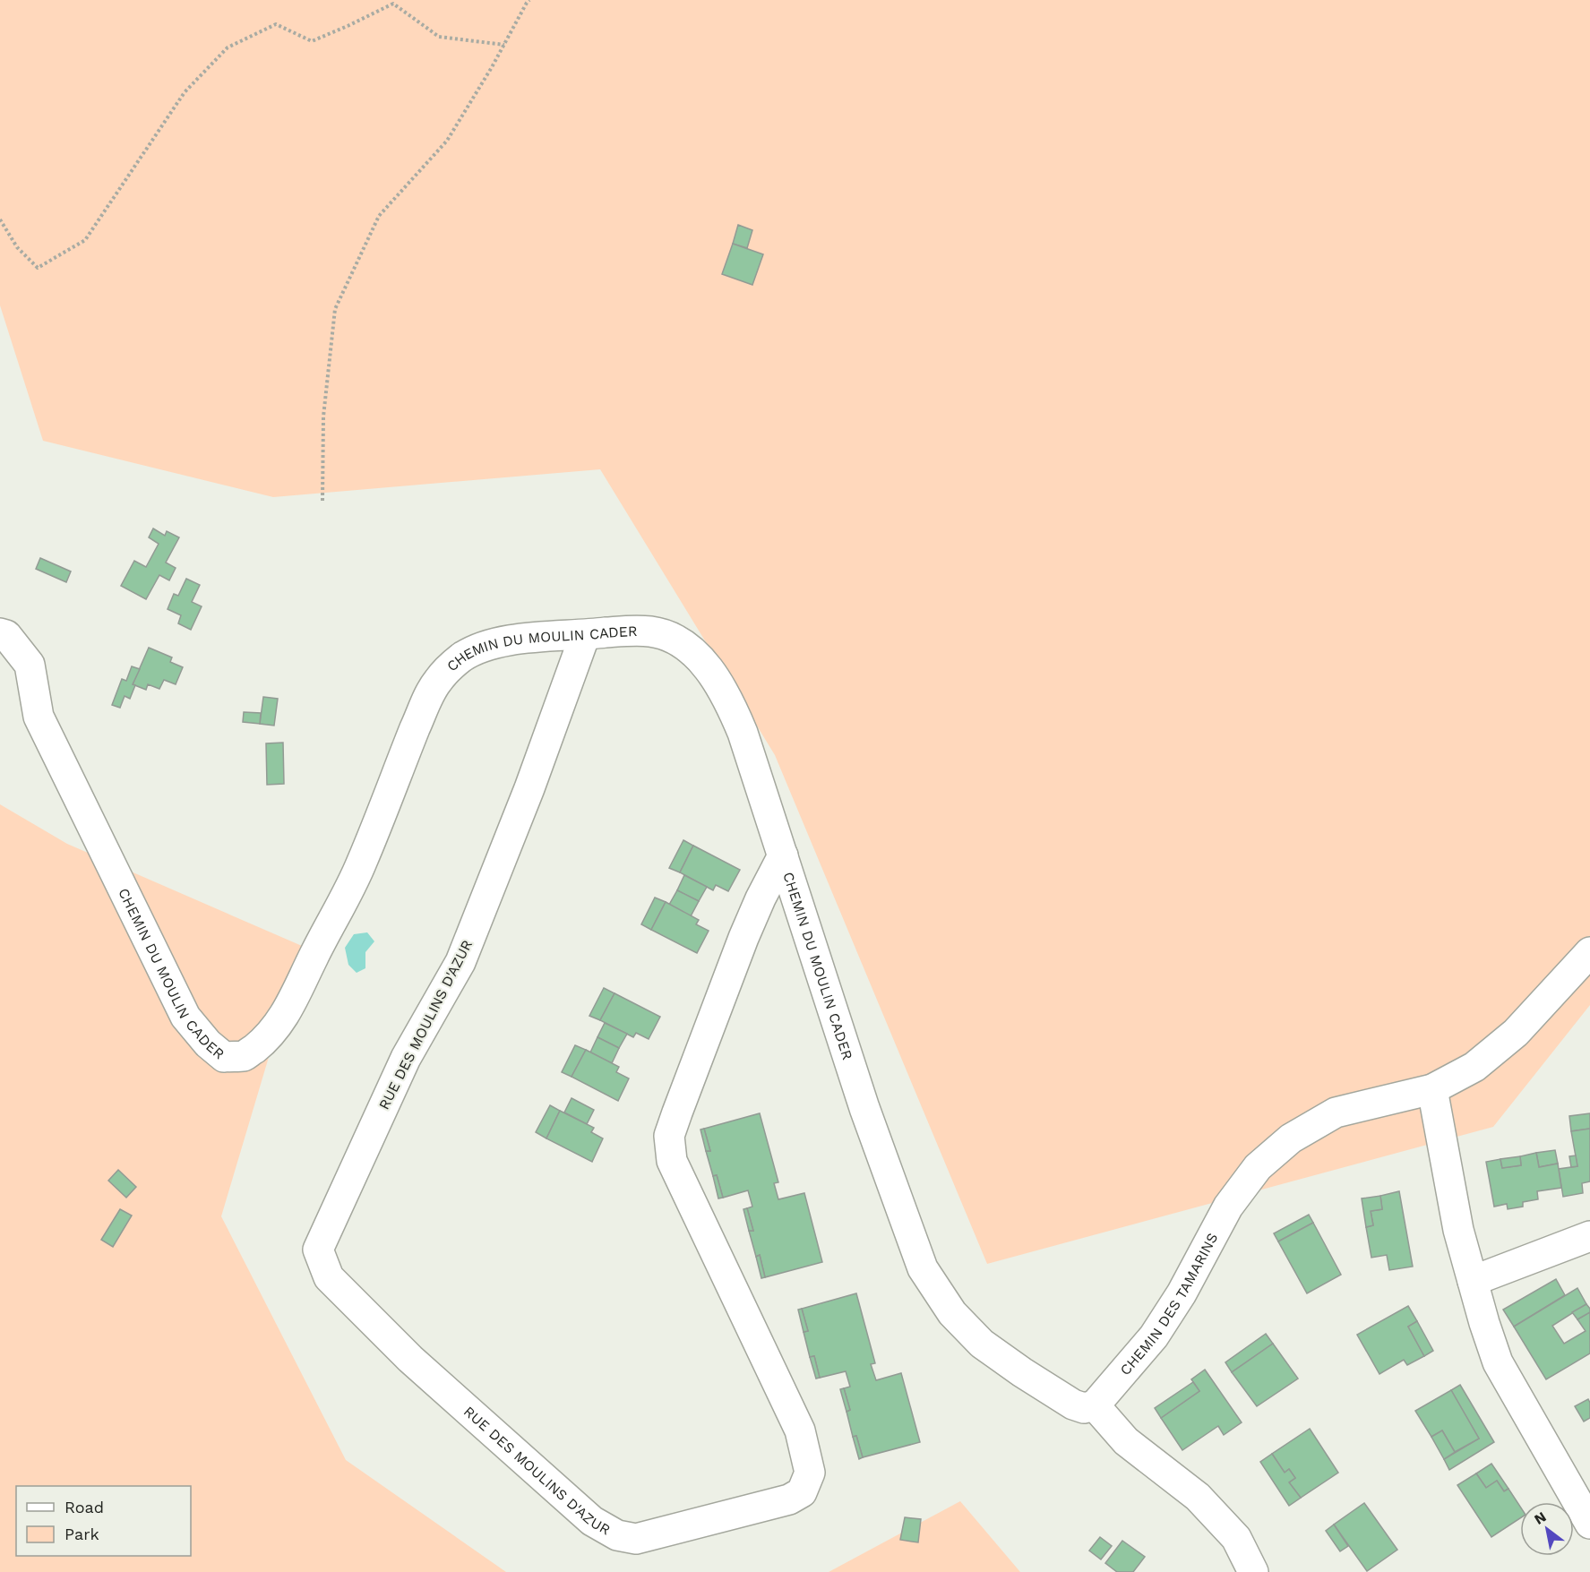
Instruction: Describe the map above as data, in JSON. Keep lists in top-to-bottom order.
{
  "streets": {
    "street": ["CHEMIN DU MOULIN CADER", "RUE DES MOULINS D'AZUR", "CHEMIN DES TAMARINS"]
  },
  "crossings": [
    ["CHEMIN DU MOULIN CADER", "RUE DES MOULINS D'AZUR"],
    ["CHEMIN DU MOULIN CADER", "CHEMIN DES TAMARINS"]
  ],
  "legend": ["Road", "Park"],
  "north": "top left"
}
